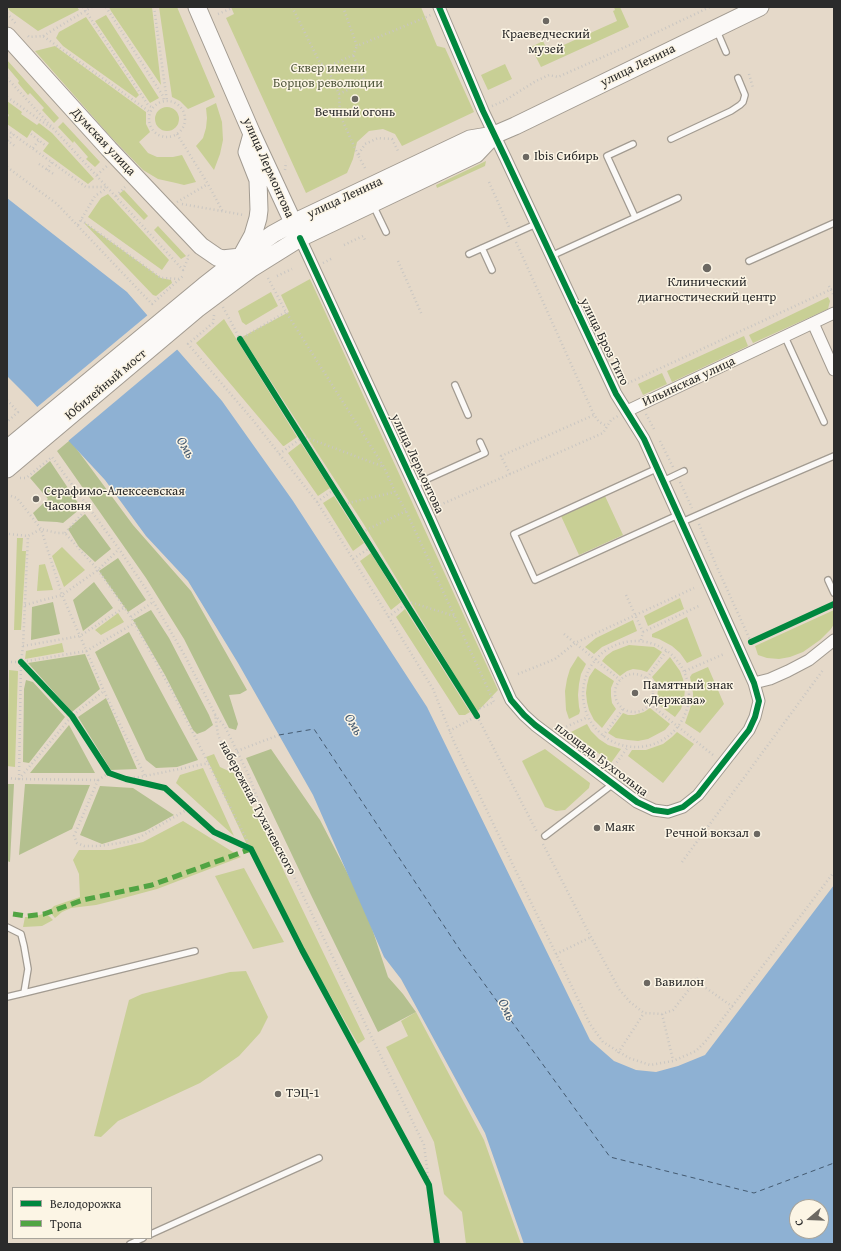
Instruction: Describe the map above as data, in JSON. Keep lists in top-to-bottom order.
{
  "streets": {
    "main road": [
      "улица Ленина",
      "Думская улица",
      "улица Лермонтова",
      "Юбилейный мост"
    ],
    "street": ["улица Броз Тито", "Ильинская улица", "площадь Бухгольца"],
    "path": ["набережная Тухачевского"]
  },
  "crossings": [
    ["улица Ленина", "улица Лермонтова"],
    ["улица Ленина", "улица Броз Тито"],
    ["улица Ленина", "Юбилейный мост"],
    ["улица Лермонтова", "площадь Бухгольца"],
    ["улица Броз Тито", "Ильинская улица"],
    ["улица Броз Тито", "площадь Бухгольца"],
    ["Юбилейный мост", "набережная Тухачевского"]
  ],
  "water": ["Омь"],
  "parks": ["Сквер имени Борцов революции"],
  "places": [
    "Краеведческий музей",
    "Вечный огонь",
    "Ibis Сибирь",
    "Клинический диагностический центр",
    "Серафимо-Алексеевская Часовня",
    "Памятный знак «Держава»",
    "Маяк",
    "Речной вокзал",
    "Вавилон",
    "ТЭЦ-1"
  ],
  "legend": ["Велодорожка", "Тропа"],
  "north": "left"
}
